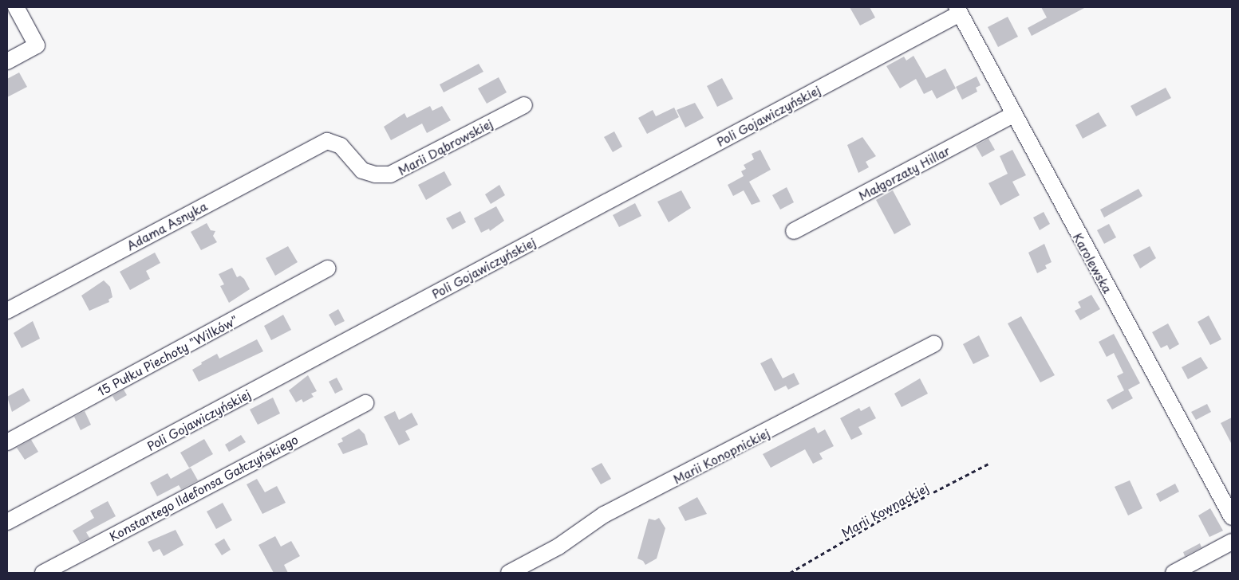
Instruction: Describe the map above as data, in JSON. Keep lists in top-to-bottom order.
{
  "streets": {
    "street": [
      "Poli Gojawiczyńskiej",
      "Marii Dąbrowskiej",
      "Małgorzaty Hillar",
      "Adama Asnyka",
      "Karolewska",
      "15 Pułku Piechoty \"Wilków\"",
      "Marii Konopnickiej",
      "Konstantego Ildefonsa Gałczyńskiego"
    ],
    "path": ["Marii Kownackiej"]
  },
  "crossings": [
    ["Poli Gojawiczyńskiej", "Karolewska"],
    ["Marii Dąbrowskiej", "Adama Asnyka"],
    ["Małgorzaty Hillar", "Karolewska"]
  ]
}
